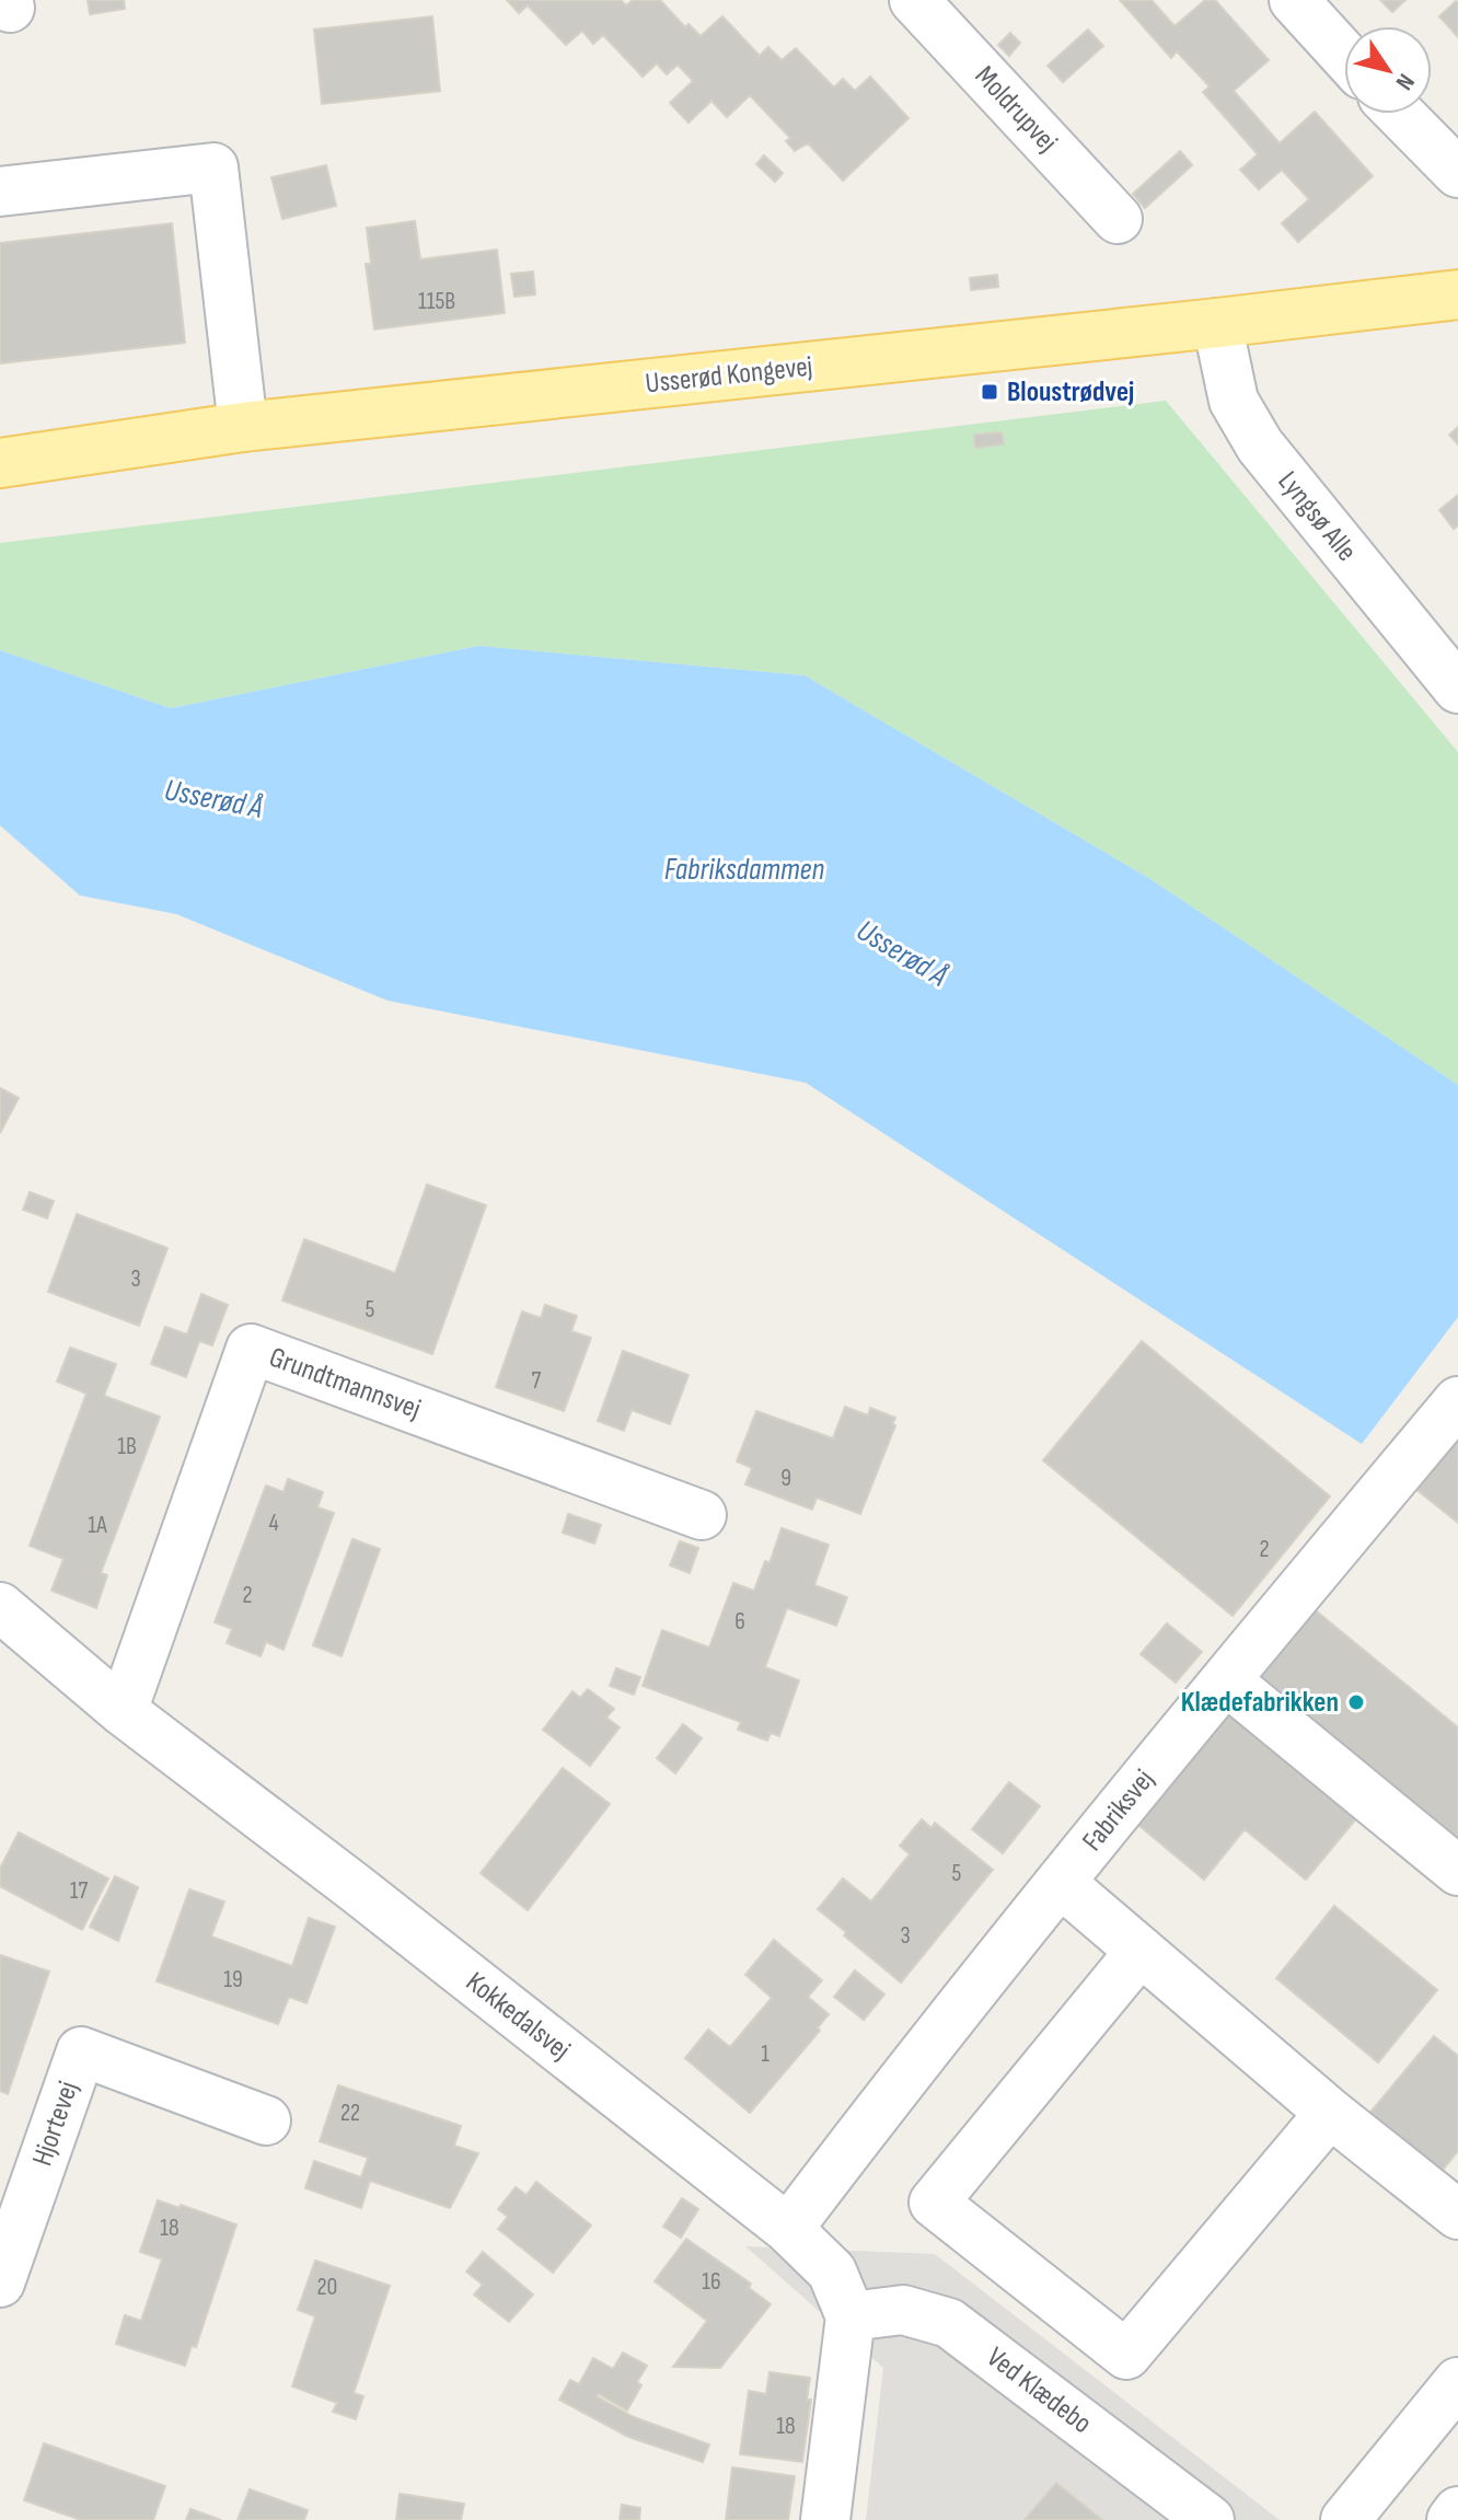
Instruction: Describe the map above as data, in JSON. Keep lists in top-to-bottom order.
{
  "streets": {
    "main road": ["Usserød Kongevej"],
    "street": [
      "Moldrupvej",
      "Lyngsø Alle",
      "Grundtmannsvej",
      "Fabriksvej",
      "Kokkedalsvej",
      "Hjortevej",
      "Ved Klædebo"
    ]
  },
  "crossings": [
    ["Usserød Kongevej", "Lyngsø Alle"],
    ["Grundtmannsvej", "Kokkedalsvej"],
    ["Fabriksvej", "Kokkedalsvej"],
    ["Kokkedalsvej", "Ved Klædebo"]
  ],
  "water": ["Usserød Å", "Fabriksdammen"],
  "places": {
    "transit": ["Bloustrødvej"],
    "other": ["Klædefabrikken"]
  },
  "house_numbers": [
    "115B",
    "3",
    "5",
    "7",
    "1B",
    "9",
    "4",
    "1A",
    "2",
    "2",
    "6",
    "5",
    "17",
    "3",
    "19",
    "1",
    "22",
    "18",
    "16",
    "20",
    "18"
  ],
  "north": "bottom right"
}
